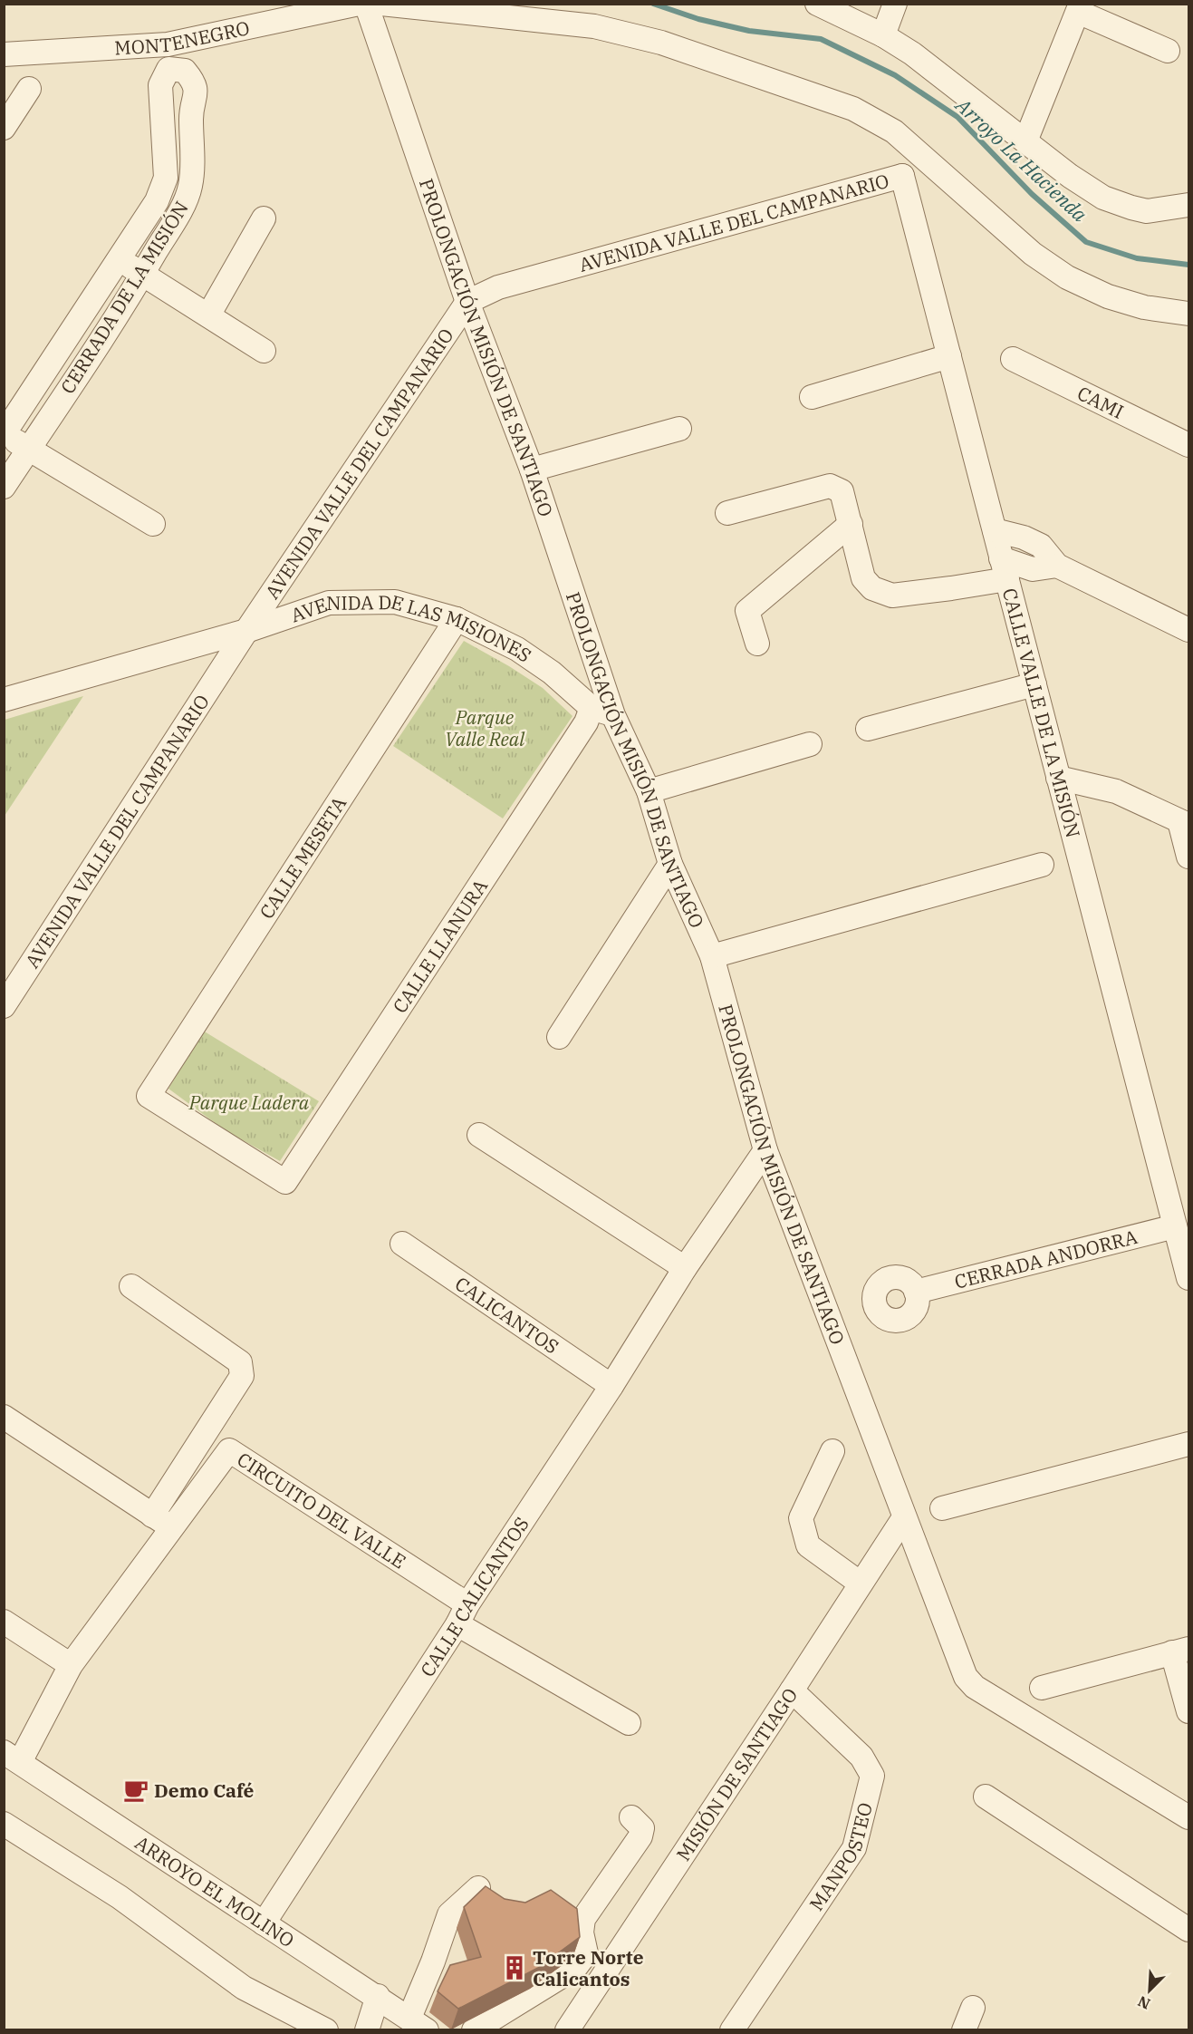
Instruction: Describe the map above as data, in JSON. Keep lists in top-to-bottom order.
{
  "streets": {
    "street": [
      "MONTENEGRO",
      "AVENIDA VALLE DEL CAMPANARIO",
      "CERRADA DE LA MISIÓN",
      "PROLONGACIÓN MISIÓN DE SANTIAGO",
      "CAMI",
      "AVENIDA DE LAS MISIONES",
      "CALLE VALLE DE LA MISIÓN",
      "CALLE MESETA",
      "CALLE LLANURA",
      "CERRADA ANDORRA",
      "CALICANTOS",
      "CIRCUITO DEL VALLE",
      "CALLE CALICANTOS",
      "MISIÓN DE SANTIAGO",
      "MANPOSTEO",
      "ARROYO EL MOLINO"
    ]
  },
  "crossings": [
    ["AVENIDA VALLE DEL CAMPANARIO", "PROLONGACIÓN MISIÓN DE SANTIAGO"],
    ["AVENIDA VALLE DEL CAMPANARIO", "AVENIDA DE LAS MISIONES"],
    ["AVENIDA VALLE DEL CAMPANARIO", "CALLE VALLE DE LA MISIÓN"],
    ["PROLONGACIÓN MISIÓN DE SANTIAGO", "AVENIDA DE LAS MISIONES"],
    ["PROLONGACIÓN MISIÓN DE SANTIAGO", "CALLE LLANURA"],
    ["PROLONGACIÓN MISIÓN DE SANTIAGO", "CALLE CALICANTOS"],
    ["PROLONGACIÓN MISIÓN DE SANTIAGO", "MISIÓN DE SANTIAGO"],
    ["AVENIDA DE LAS MISIONES", "CALLE MESETA"],
    ["AVENIDA DE LAS MISIONES", "CALLE LLANURA"],
    ["CALLE VALLE DE LA MISIÓN", "CERRADA ANDORRA"],
    ["CALLE MESETA", "CALLE LLANURA"],
    ["CALICANTOS", "CALLE CALICANTOS"],
    ["CIRCUITO DEL VALLE", "CALLE CALICANTOS"],
    ["CIRCUITO DEL VALLE", "ARROYO EL MOLINO"],
    ["CALLE CALICANTOS", "ARROYO EL MOLINO"],
    ["MISIÓN DE SANTIAGO", "MANPOSTEO"]
  ],
  "water": ["Arroyo La Hacienda"],
  "parks": ["Parque Valle Real", "Parque Ladera"],
  "places": {
    "cafe": ["Demo Café"],
    "building": ["Torre Norte Calicantos"]
  },
  "north": "bottom left"
}
